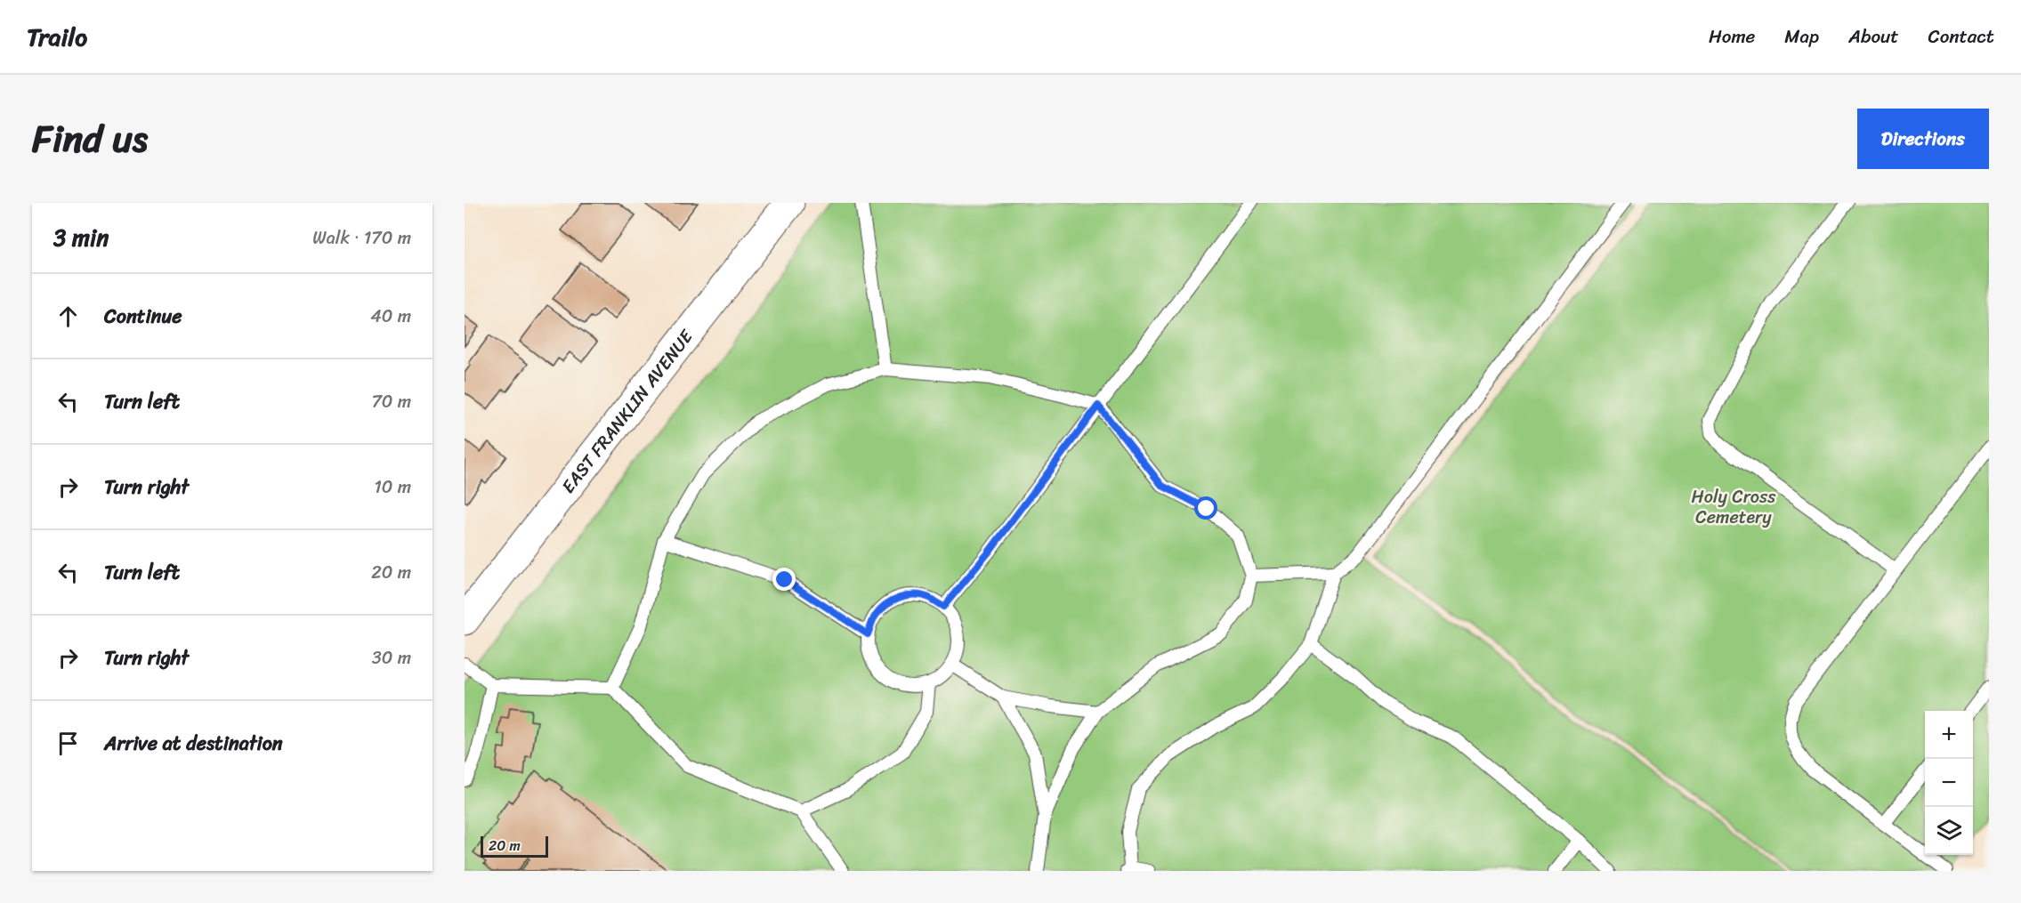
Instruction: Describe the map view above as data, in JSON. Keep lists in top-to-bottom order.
{
  "streets": {
    "street": ["EAST FRANKLIN AVENUE"]
  },
  "parks": ["Holy Cross Cemetery"],
  "scale_bar": "20 m",
  "page": {
    "header": "Trailo",
    "nav": [
      "Home",
      "Map",
      "About",
      "Contact"
    ],
    "title": "Find us",
    "buttons": "Directions",
    "heading": ["3 min", "Walk · 170 m"],
    "list": [
      ["Continue", "40 m"],
      ["Turn left", "70 m"],
      ["Turn right", "10 m"],
      ["Turn left", "20 m"],
      ["Turn right", "30 m"],
      "Arrive at destination"
    ],
    "map_buttons": ["+", "−"],
    "scale": "20 m"
  }
}
